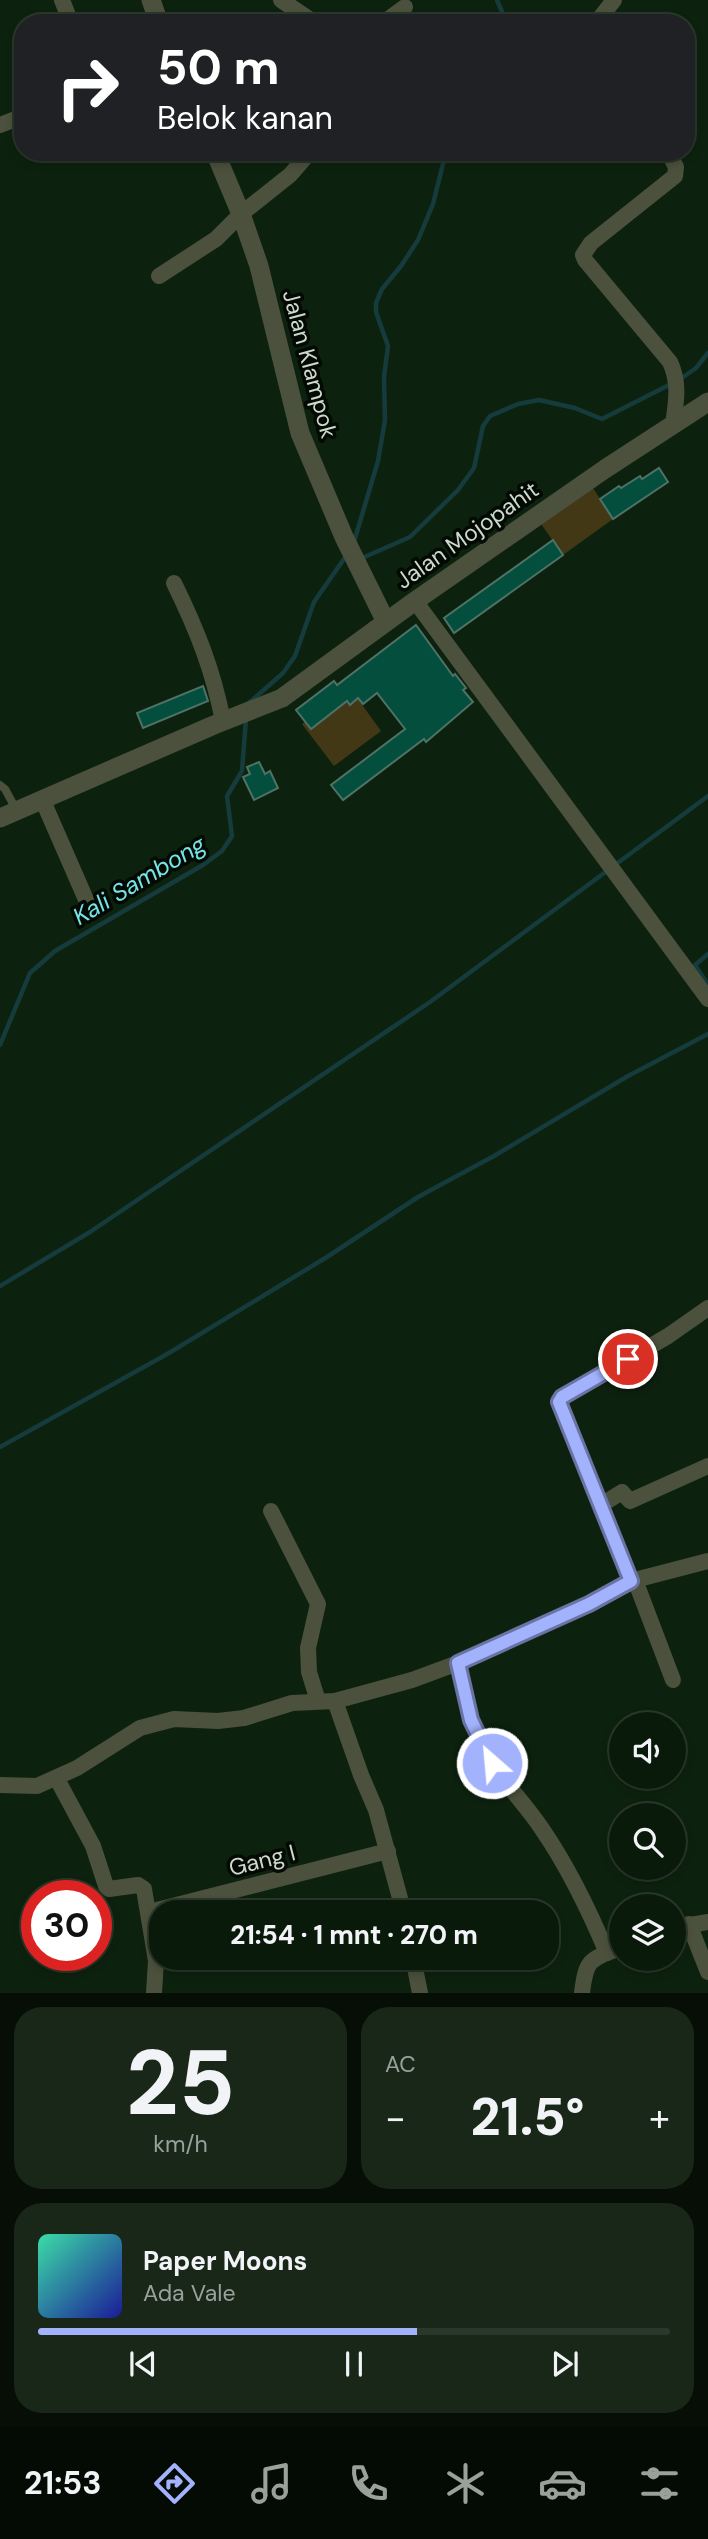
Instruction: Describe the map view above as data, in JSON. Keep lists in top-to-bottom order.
{
  "streets": {
    "street": ["Jalan Klampok", "Jalan Mojopahit", "Gang I"]
  },
  "crossings": [
    ["Jalan Klampok", "Jalan Mojopahit"]
  ],
  "water": ["Kali Sambong"],
  "page": {
    "turn": ["50 m", "Belok kanan"],
    "limit": "30",
    "trip": "21:54 · 1 mnt · 270 m",
    "tile": [
      ["25", "km/h"],
      "AC"
    ],
    "heat": ["−", "21.5°", "+"],
    "song": ["Paper Moons", "Ada Vale"],
    "tabs": "21:53"
  }
}
